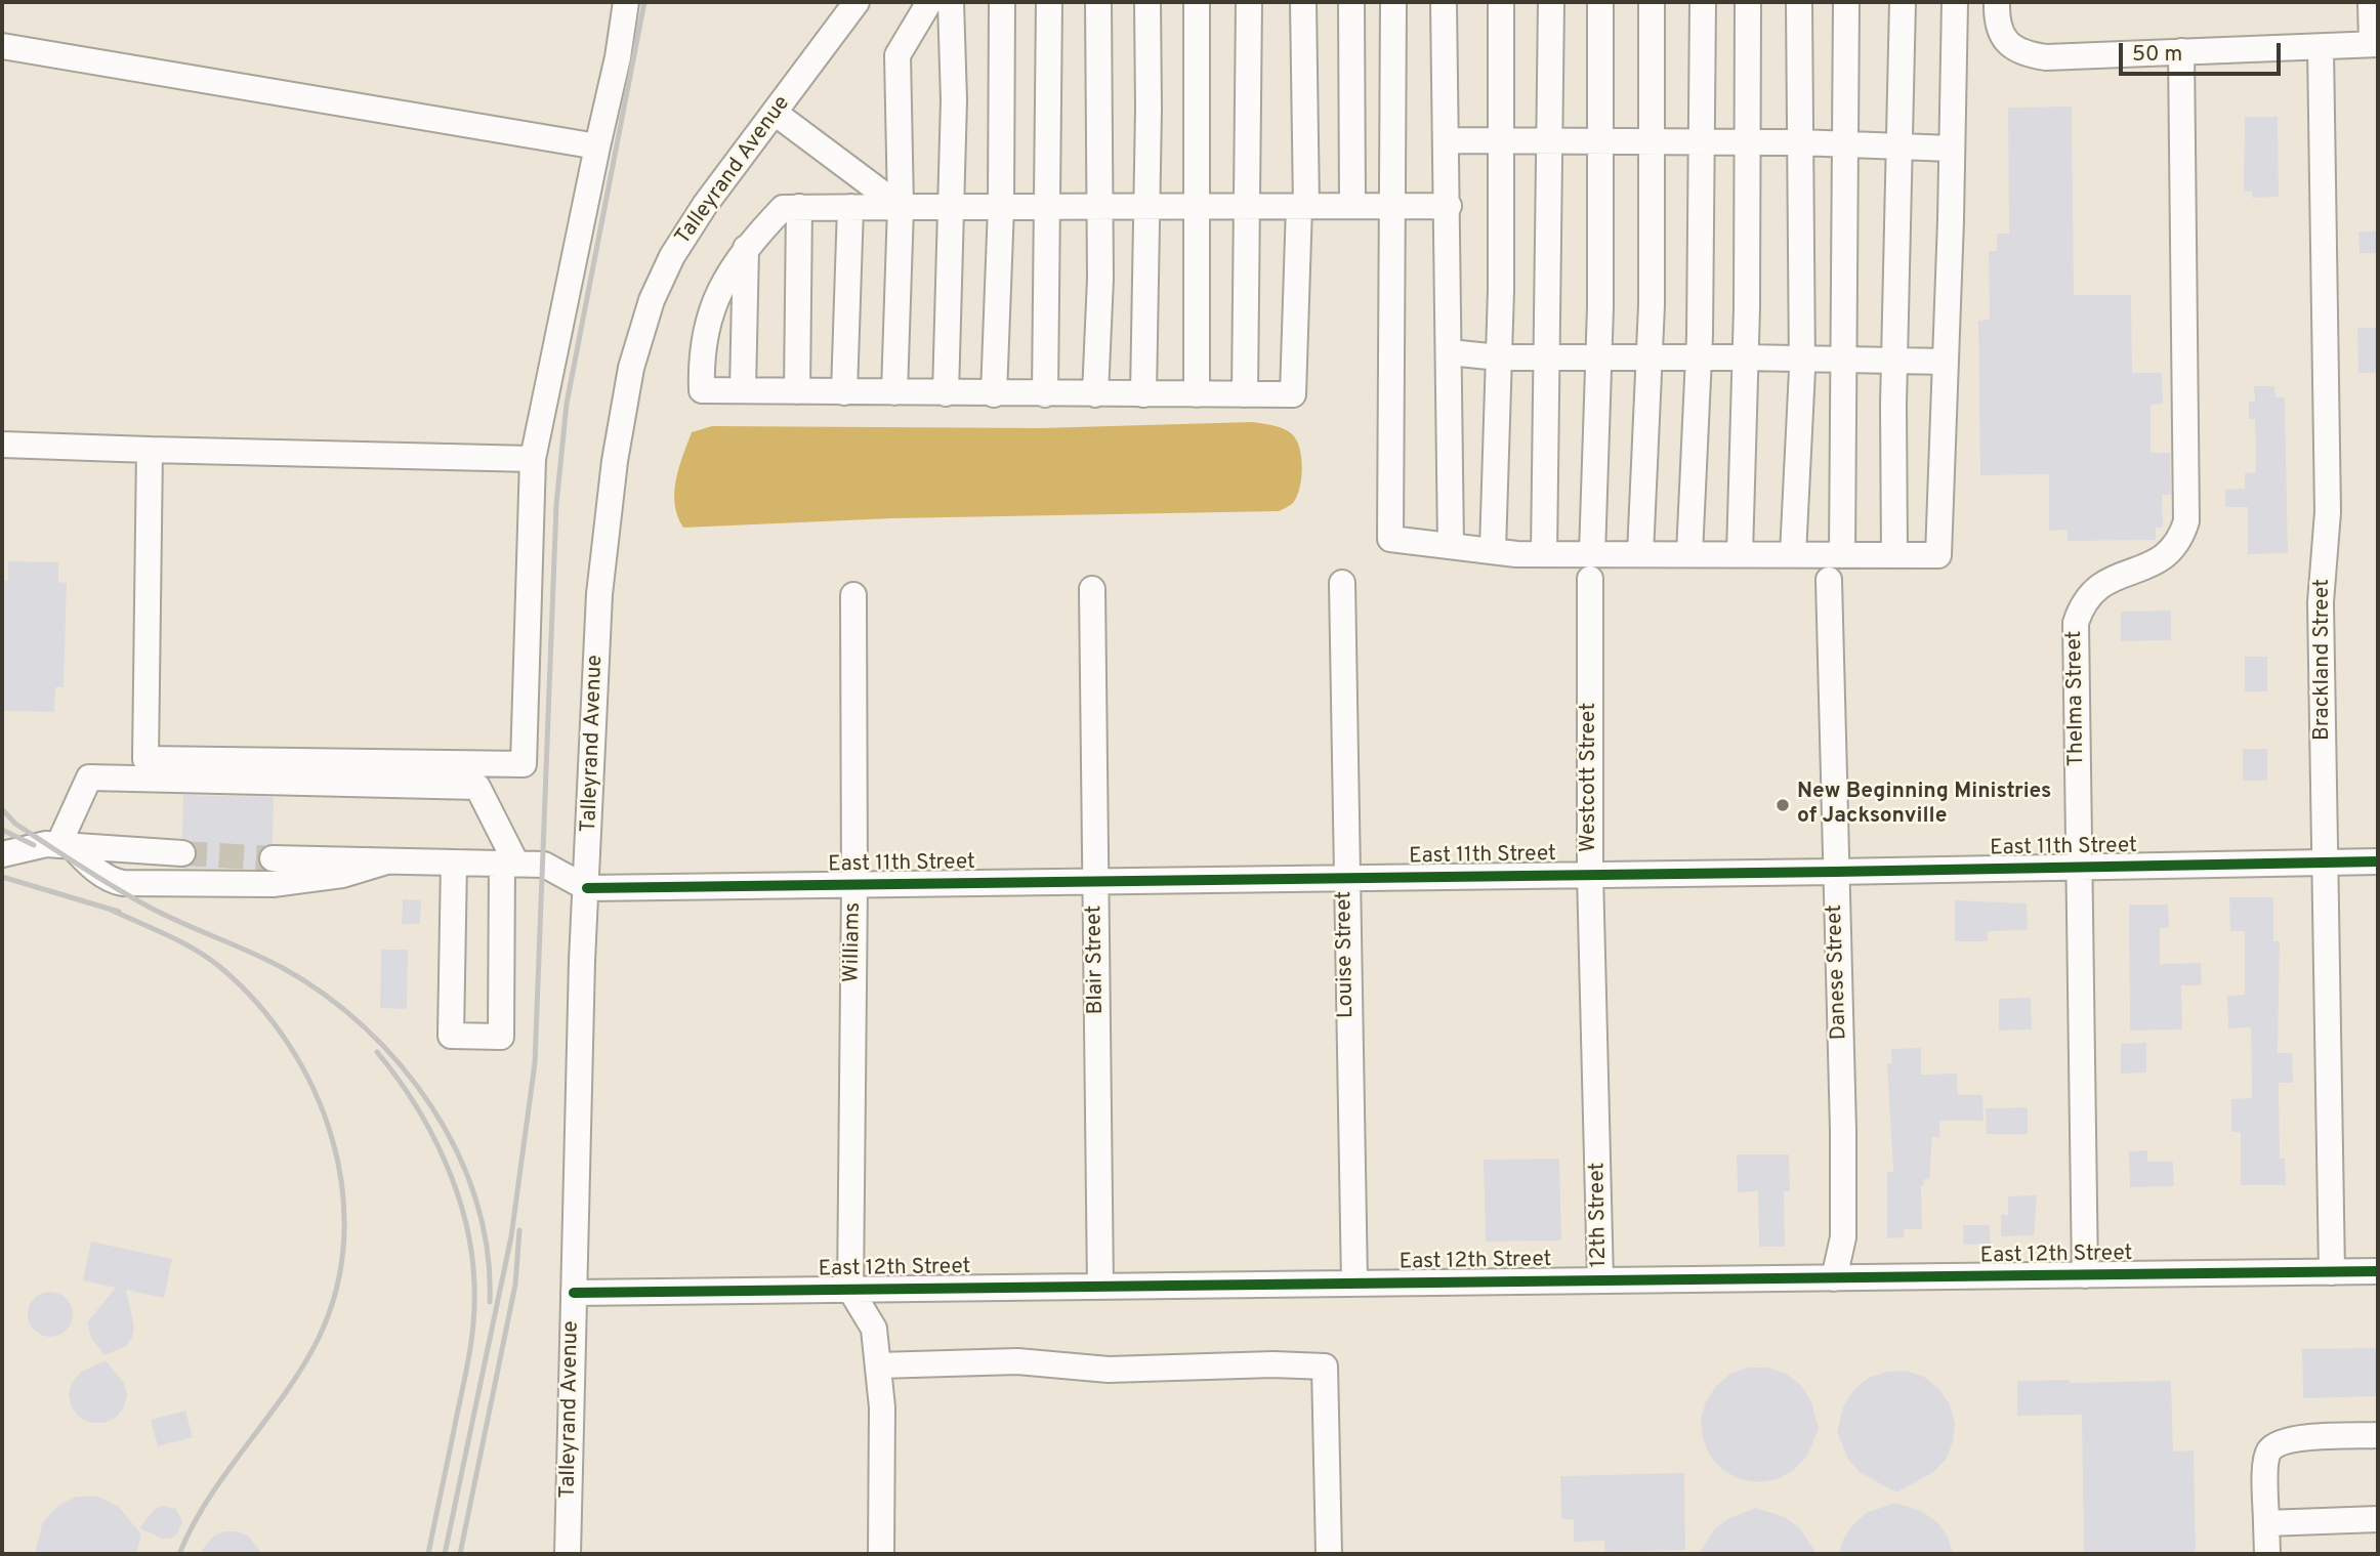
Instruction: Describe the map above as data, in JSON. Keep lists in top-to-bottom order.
{
  "streets": {
    "street": [
      "Talleyrand Avenue",
      "Brackland Street",
      "Thelma Street",
      "Westcott Street",
      "East 11th Street",
      "Williams",
      "Louise Street",
      "Blair Street",
      "Danese Street",
      "12th Street",
      "East 12th Street"
    ]
  },
  "crossings": [
    ["Talleyrand Avenue", "East 11th Street"],
    ["Talleyrand Avenue", "East 12th Street"],
    ["Brackland Street", "East 11th Street"],
    ["Brackland Street", "East 12th Street"],
    ["Thelma Street", "East 11th Street"],
    ["Thelma Street", "East 12th Street"],
    ["Westcott Street", "East 11th Street"],
    ["Westcott Street", "12th Street"],
    ["East 11th Street", "Williams"],
    ["East 11th Street", "Louise Street"],
    ["East 11th Street", "Blair Street"],
    ["East 11th Street", "Danese Street"],
    ["Williams", "East 12th Street"],
    ["Louise Street", "East 12th Street"],
    ["Blair Street", "East 12th Street"],
    ["Danese Street", "East 12th Street"],
    ["12th Street", "East 12th Street"]
  ],
  "places": ["New Beginning Ministries of Jacksonville"],
  "scale_bar": "50 m"
}
